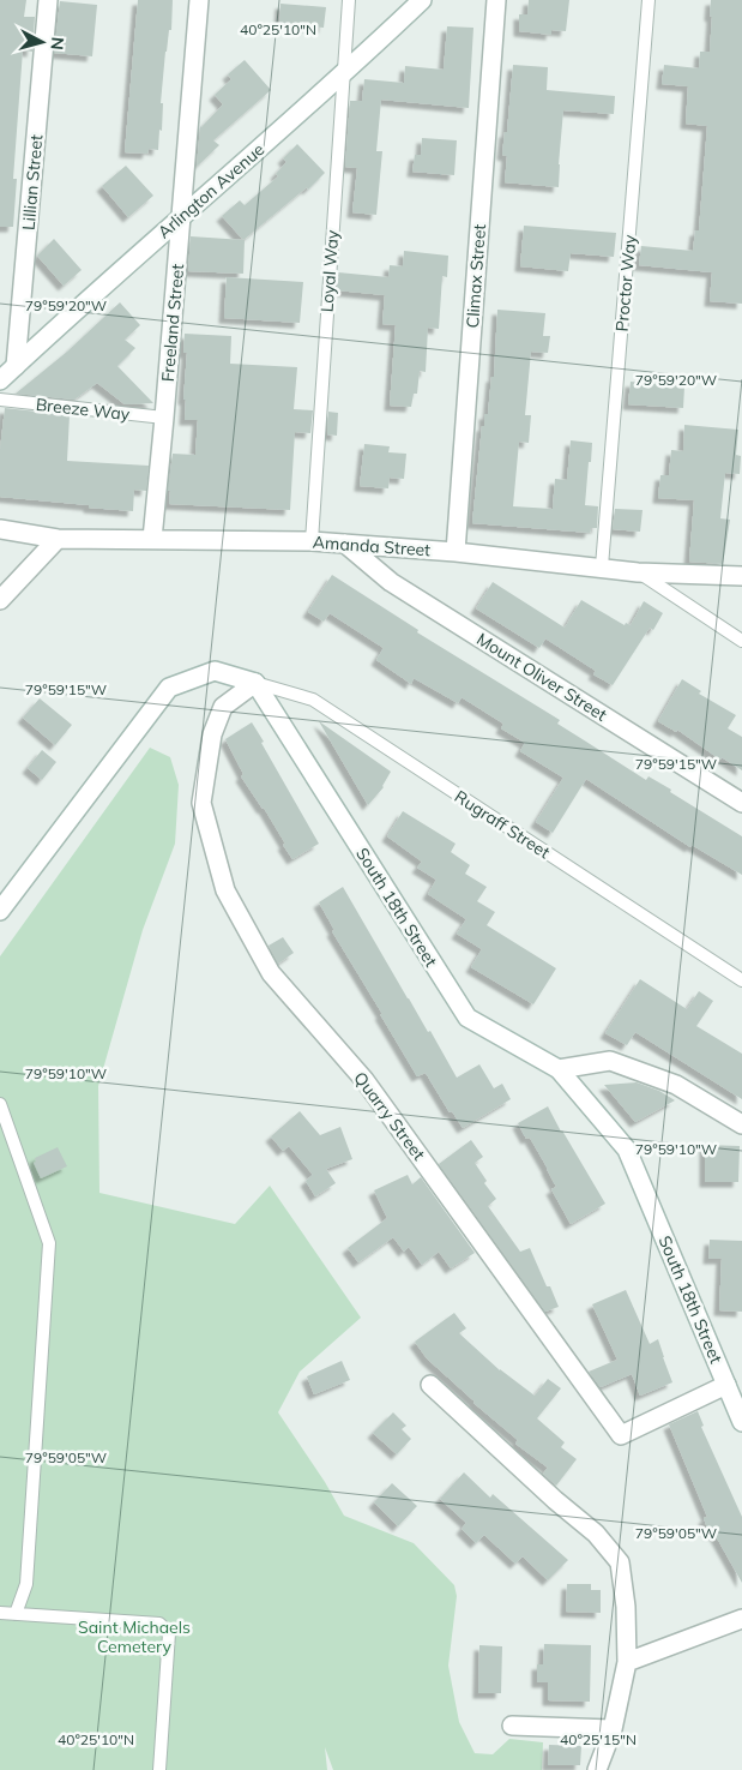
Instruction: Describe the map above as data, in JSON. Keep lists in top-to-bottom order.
{
  "streets": {
    "street": [
      "Lillian Street",
      "Arlington Avenue",
      "Climax Street",
      "Freeland Street",
      "Amanda Street",
      "Mount Oliver Street",
      "South 18th Street",
      "Quarry Street"
    ],
    "lane": [
      "Loyal Way",
      "Proctor Way",
      "Breeze Way",
      "Rugraff Street"
    ]
  },
  "crossings": [
    ["Lillian Street", "Arlington Avenue"],
    ["Arlington Avenue", "Loyal Way"],
    ["Arlington Avenue", "Freeland Street"],
    ["Loyal Way", "Amanda Street"],
    ["Climax Street", "Amanda Street"],
    ["Proctor Way", "Amanda Street"],
    ["Freeland Street", "Breeze Way"],
    ["Freeland Street", "Amanda Street"],
    ["Amanda Street", "Mount Oliver Street"],
    ["Rugraff Street", "South 18th Street"],
    ["Rugraff Street", "Quarry Street"],
    ["South 18th Street", "Quarry Street"]
  ],
  "parks": ["Saint Michaels Cemetery"],
  "north": "right",
  "coordinates": [
    "40°25'10\"N",
    "79°59'20\"W",
    "79°59'15\"W",
    "79°59'10\"W",
    "79°59'05\"W",
    "40°25'15\"N"
  ]
}
